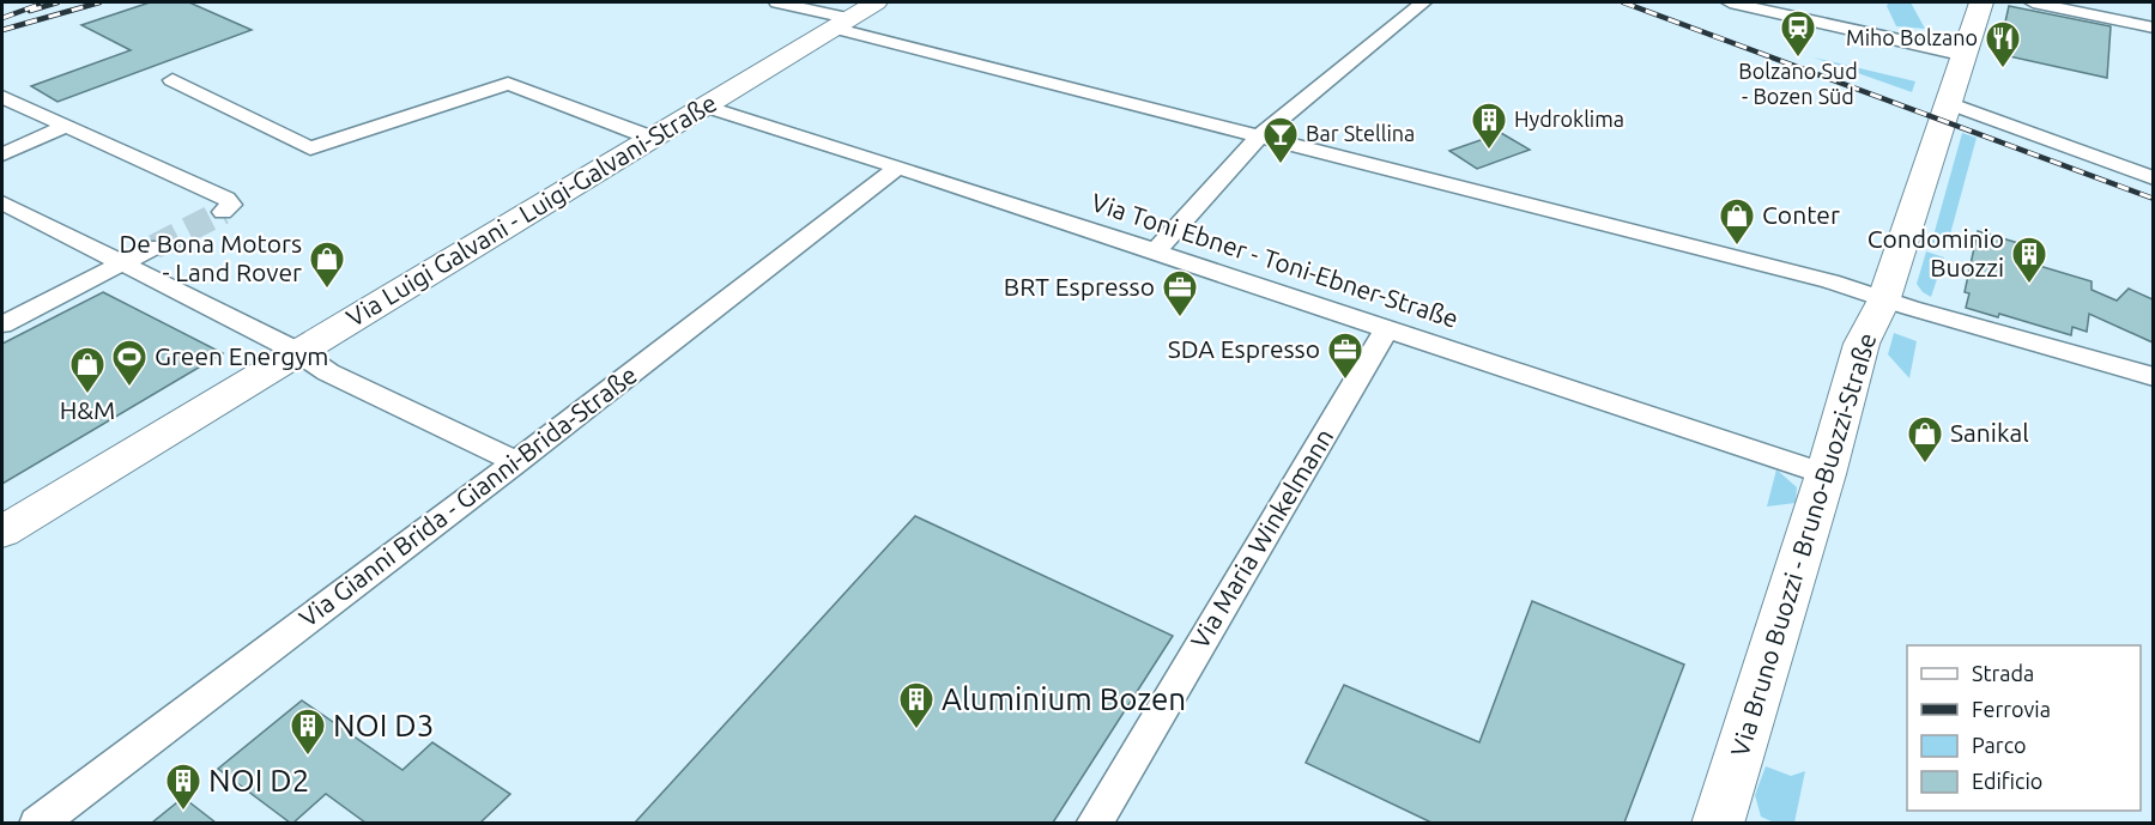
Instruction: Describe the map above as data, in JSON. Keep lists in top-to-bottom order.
{
  "streets": {
    "main road": ["Via Luigi Galvani - Luigi-Galvani-Straße", "Via Bruno Buozzi - Bruno-Buozzi-Straße"],
    "street": ["Via Toni Ebner - Toni-Ebner-Straße", "Via Gianni Brida - Gianni-Brida-Straße", "Via Maria Winkelmann"]
  },
  "crossings": [
    ["Via Luigi Galvani - Luigi-Galvani-Straße", "Via Toni Ebner - Toni-Ebner-Straße"],
    ["Via Toni Ebner - Toni-Ebner-Straße", "Via Gianni Brida - Gianni-Brida-Straße"],
    ["Via Toni Ebner - Toni-Ebner-Straße", "Via Maria Winkelmann"],
    ["Via Toni Ebner - Toni-Ebner-Straße", "Via Bruno Buozzi - Bruno-Buozzi-Straße"]
  ],
  "places": {
    "station": ["Bolzano Sud - Bozen Süd"],
    "restaurant": ["Miho Bolzano"],
    "building": [
      "Hydroklima",
      "Condominio Buozzi",
      "Aluminium Bozen",
      "NOI D3",
      "NOI D2"
    ],
    "bar": ["Bar Stellina"],
    "shop": [
      "Conter",
      "De Bona Motors - Land Rover",
      "H&M",
      "Sanikal"
    ],
    "office": ["BRT Espresso", "SDA Espresso"],
    "sports": ["Green Energym"]
  },
  "legend": [
    "Strada",
    "Ferrovia",
    "Parco",
    "Edificio"
  ]
}
